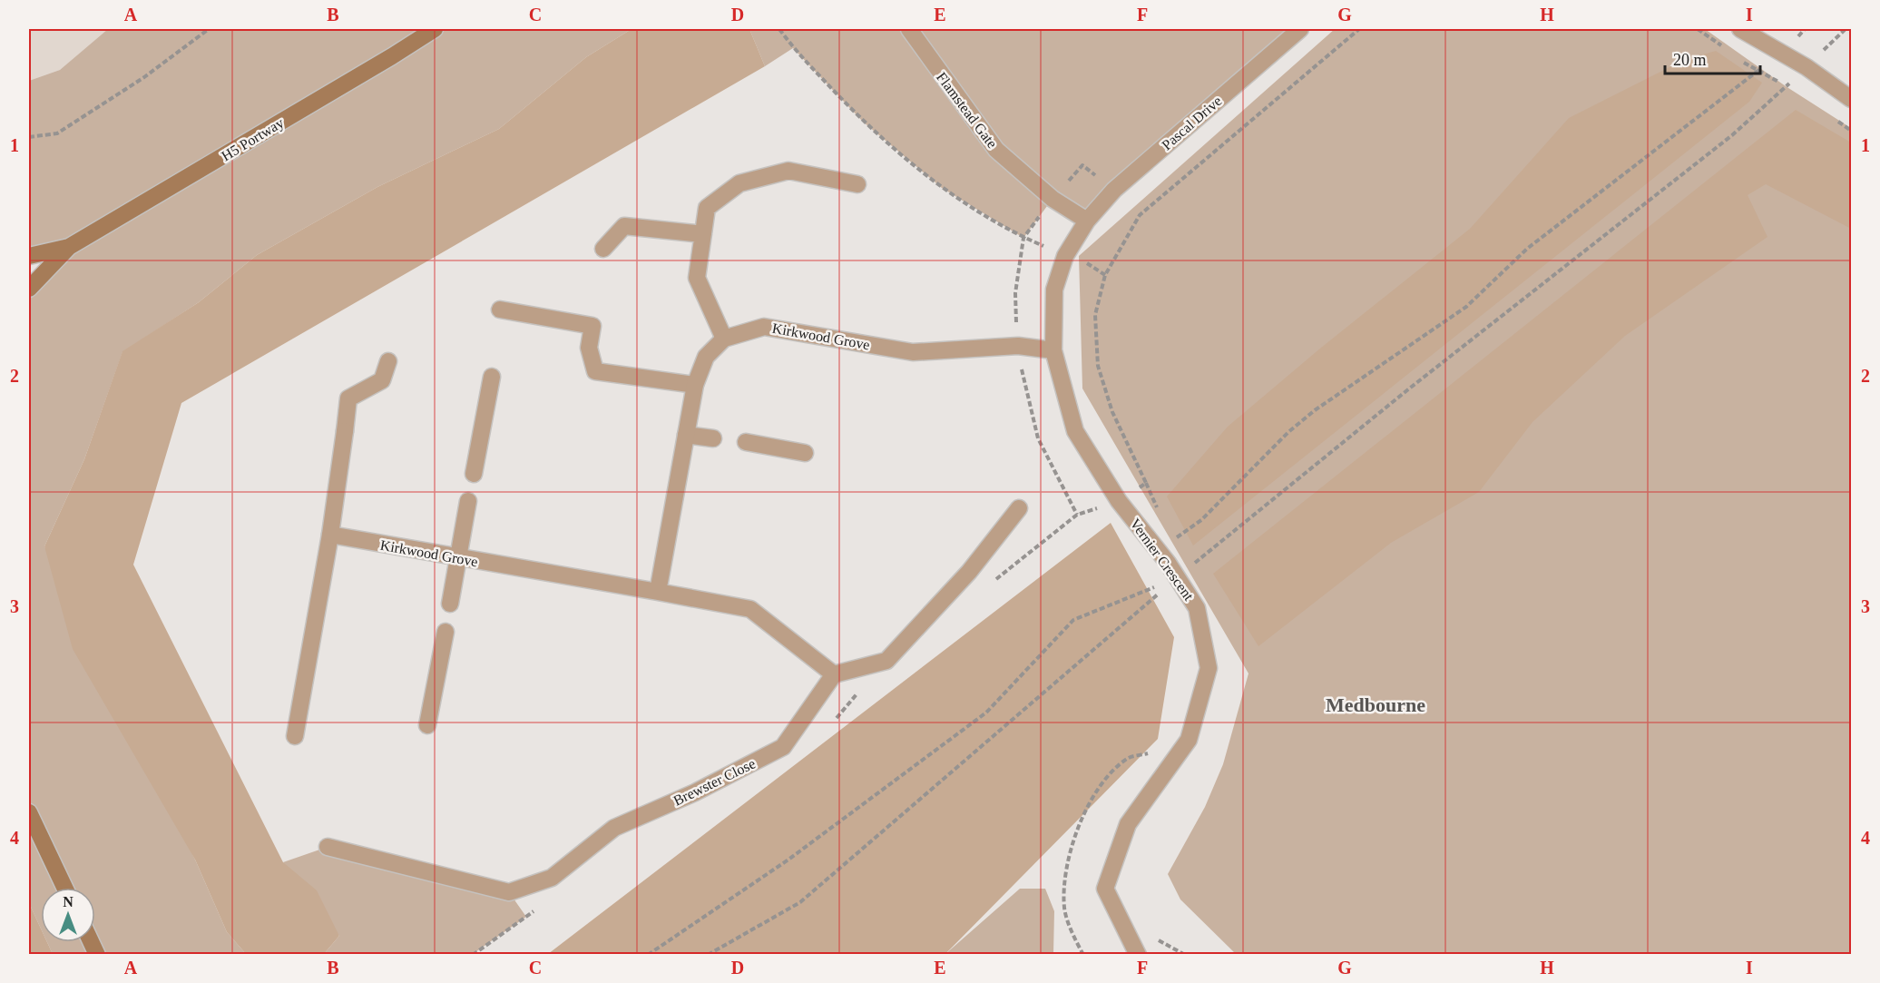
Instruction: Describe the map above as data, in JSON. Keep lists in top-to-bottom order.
{
  "streets": {
    "street": [
      "Flamstead Gate",
      "Pascal Drive",
      "H5 Portway",
      "Kirkwood Grove",
      "Vernier Crescent",
      "Brewster Close"
    ]
  },
  "crossings": [
    ["Flamstead Gate", "Pascal Drive"],
    ["Flamstead Gate", "Vernier Crescent"],
    ["Pascal Drive", "Vernier Crescent"],
    ["Kirkwood Grove", "Vernier Crescent"],
    ["Kirkwood Grove", "Brewster Close"]
  ],
  "districts": ["Medbourne"],
  "scale_bar": "20 m",
  "north": "top",
  "grid": {
    "columns": [
      "A",
      "B",
      "C",
      "D",
      "E",
      "F",
      "G",
      "H",
      "I"
    ],
    "rows": [
      "1",
      "2",
      "3",
      "4"
    ]
  }
}
